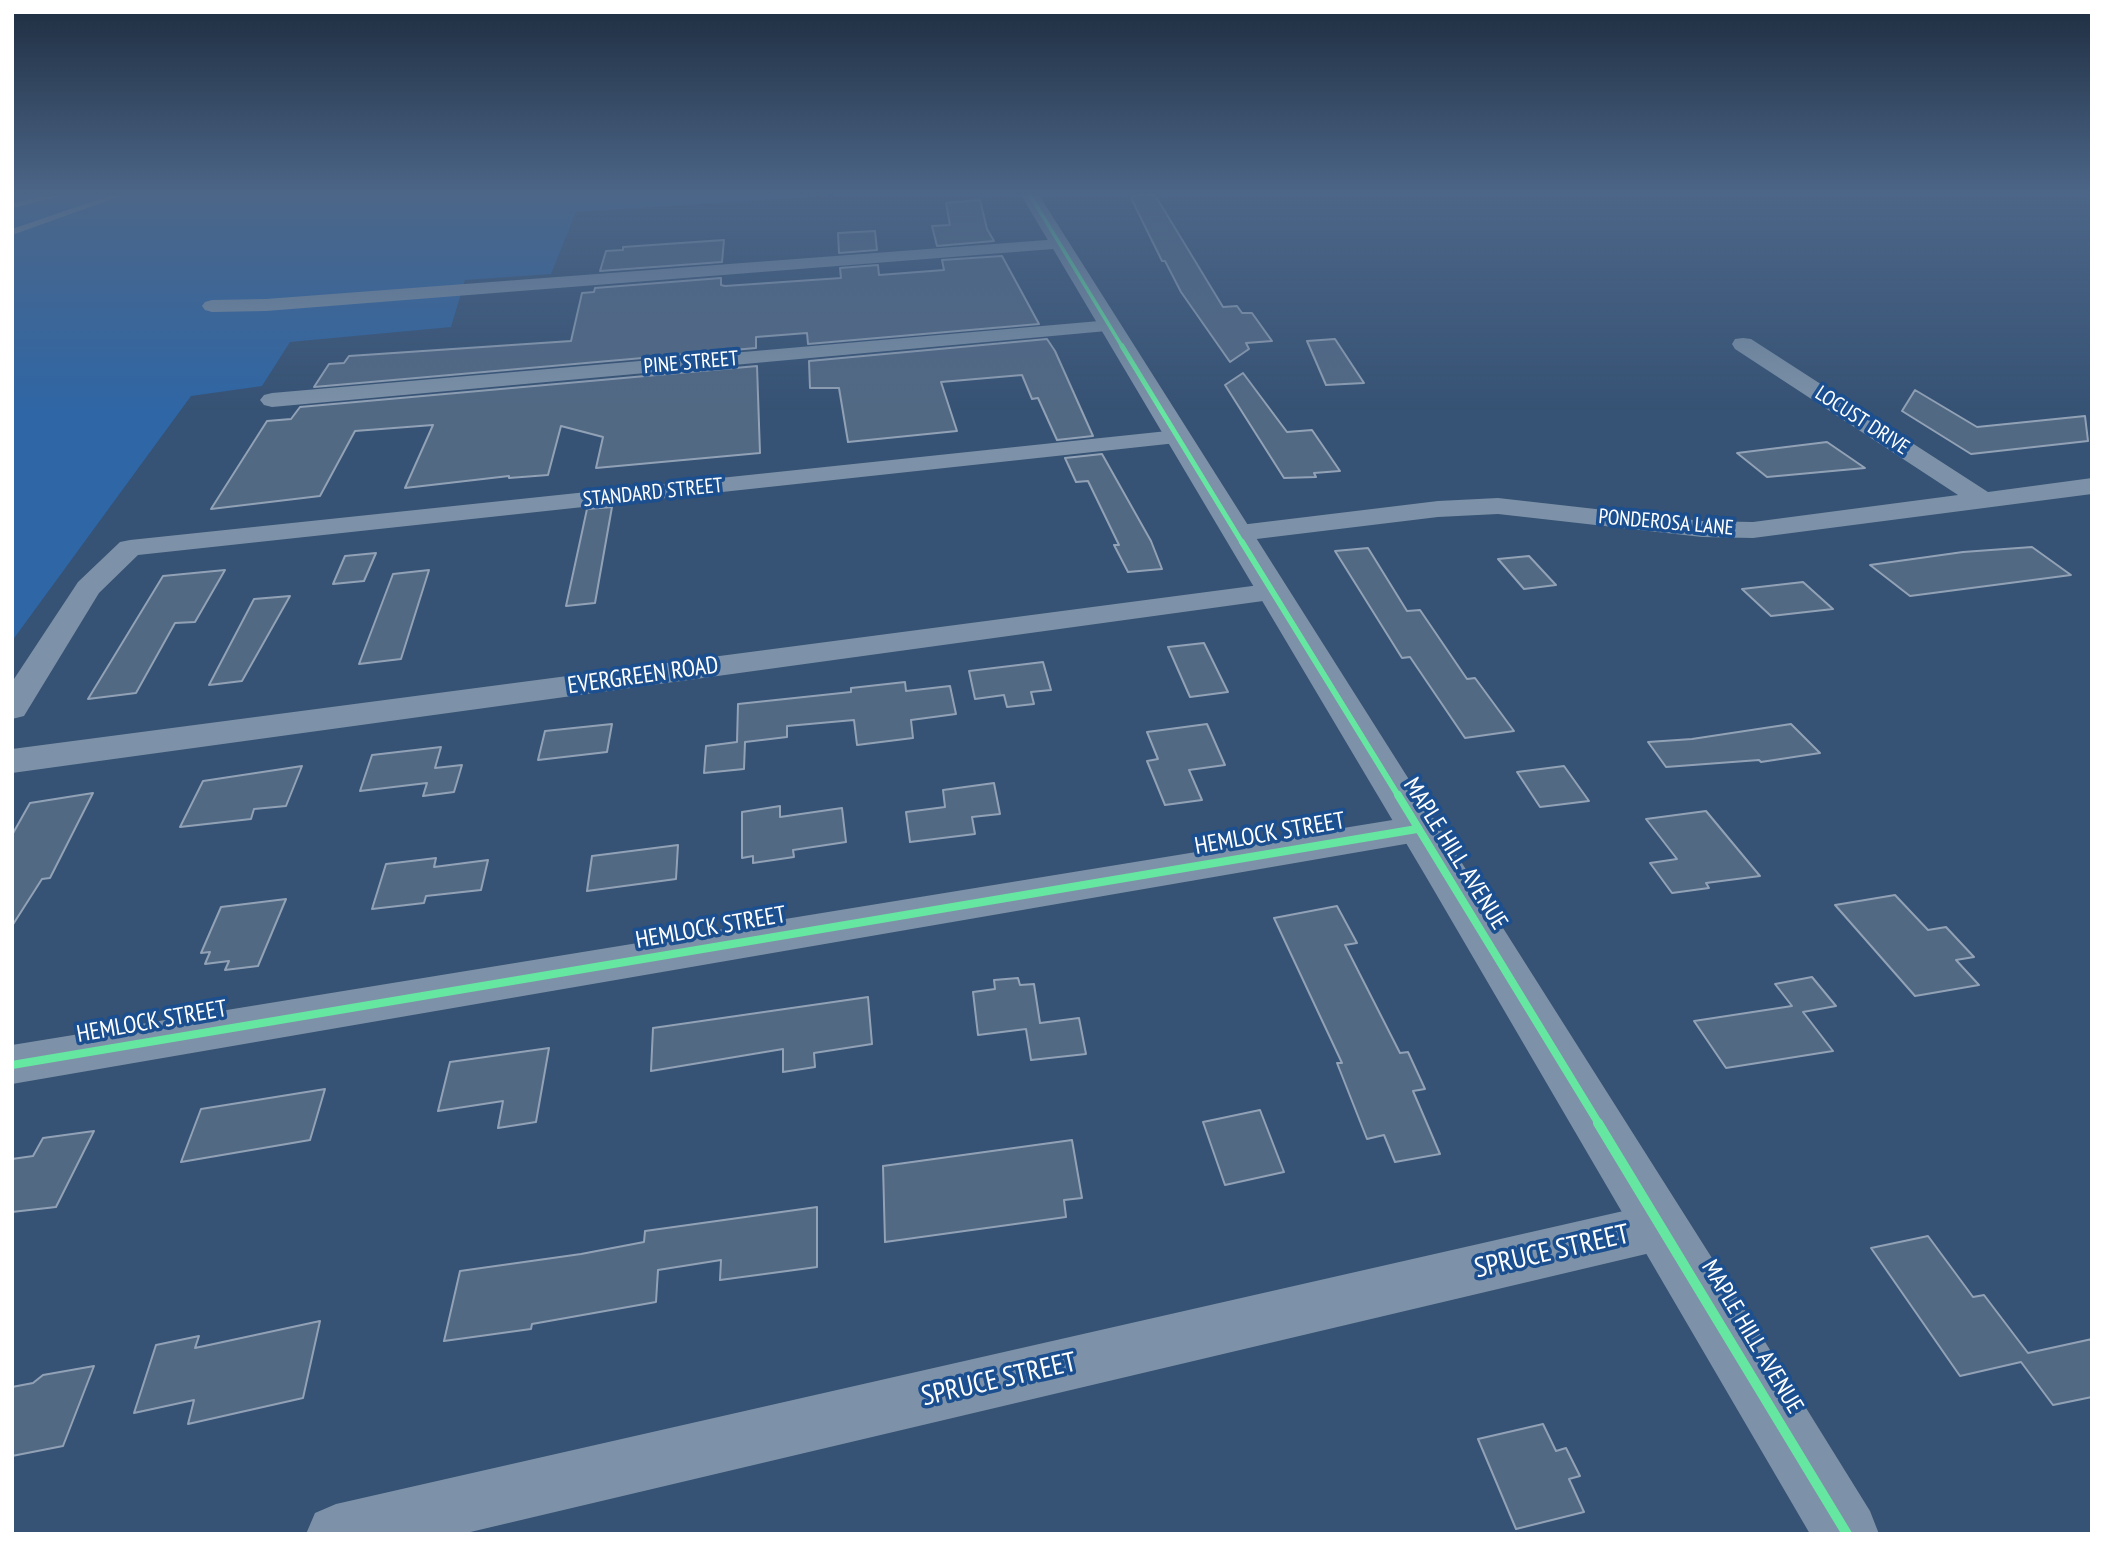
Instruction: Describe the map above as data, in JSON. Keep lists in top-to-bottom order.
{
  "streets": {
    "street": [
      "PINE STREET",
      "LOCUST DRIVE",
      "STANDARD STREET",
      "PONDEROSA LANE",
      "EVERGREEN ROAD",
      "HEMLOCK STREET",
      "MAPLE HILL AVENUE",
      "SPRUCE STREET"
    ]
  },
  "crossings": [
    ["PINE STREET", "MAPLE HILL AVENUE"],
    ["LOCUST DRIVE", "PONDEROSA LANE"],
    ["STANDARD STREET", "MAPLE HILL AVENUE"],
    ["PONDEROSA LANE", "MAPLE HILL AVENUE"],
    ["EVERGREEN ROAD", "MAPLE HILL AVENUE"],
    ["HEMLOCK STREET", "MAPLE HILL AVENUE"],
    ["MAPLE HILL AVENUE", "SPRUCE STREET"]
  ]
}
